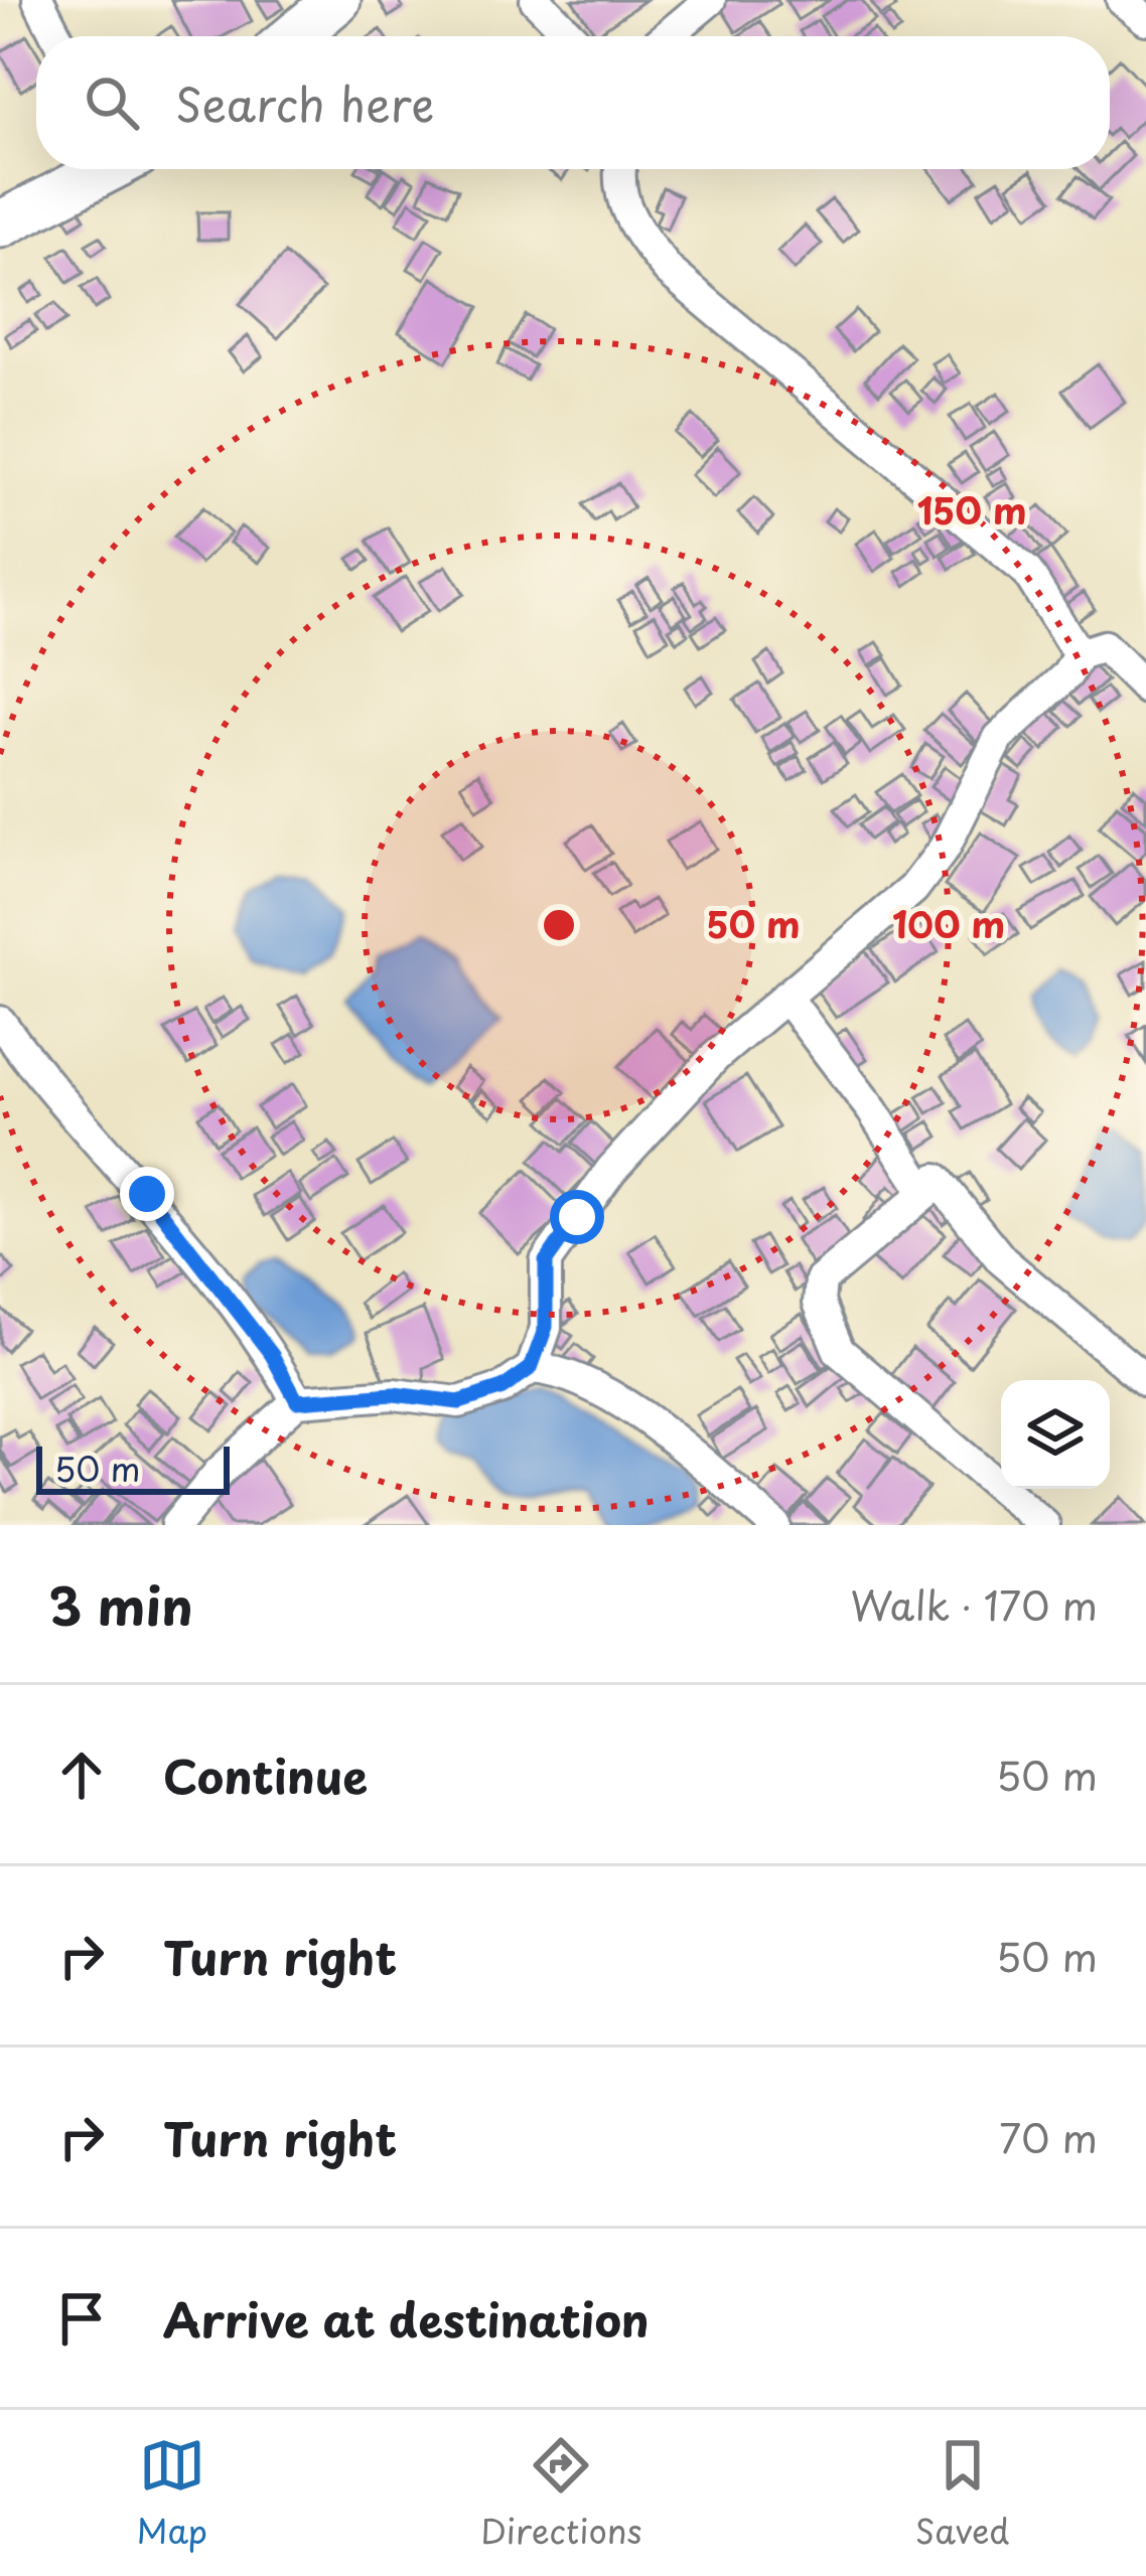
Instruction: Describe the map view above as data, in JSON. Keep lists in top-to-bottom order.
{
  "scale_bar": "50 m",
  "page": {
    "search": "Search here",
    "scale": "50 m",
    "heading": ["3 min", "Walk · 170 m"],
    "list": [
      ["Continue", "50 m"],
      ["Turn right", "50 m"],
      ["Turn right", "70 m"],
      "Arrive at destination"
    ],
    "nav": ["Map", "Directions", "Saved"]
  },
  "rings": ["150 m", "50 m", "100 m"]
}
